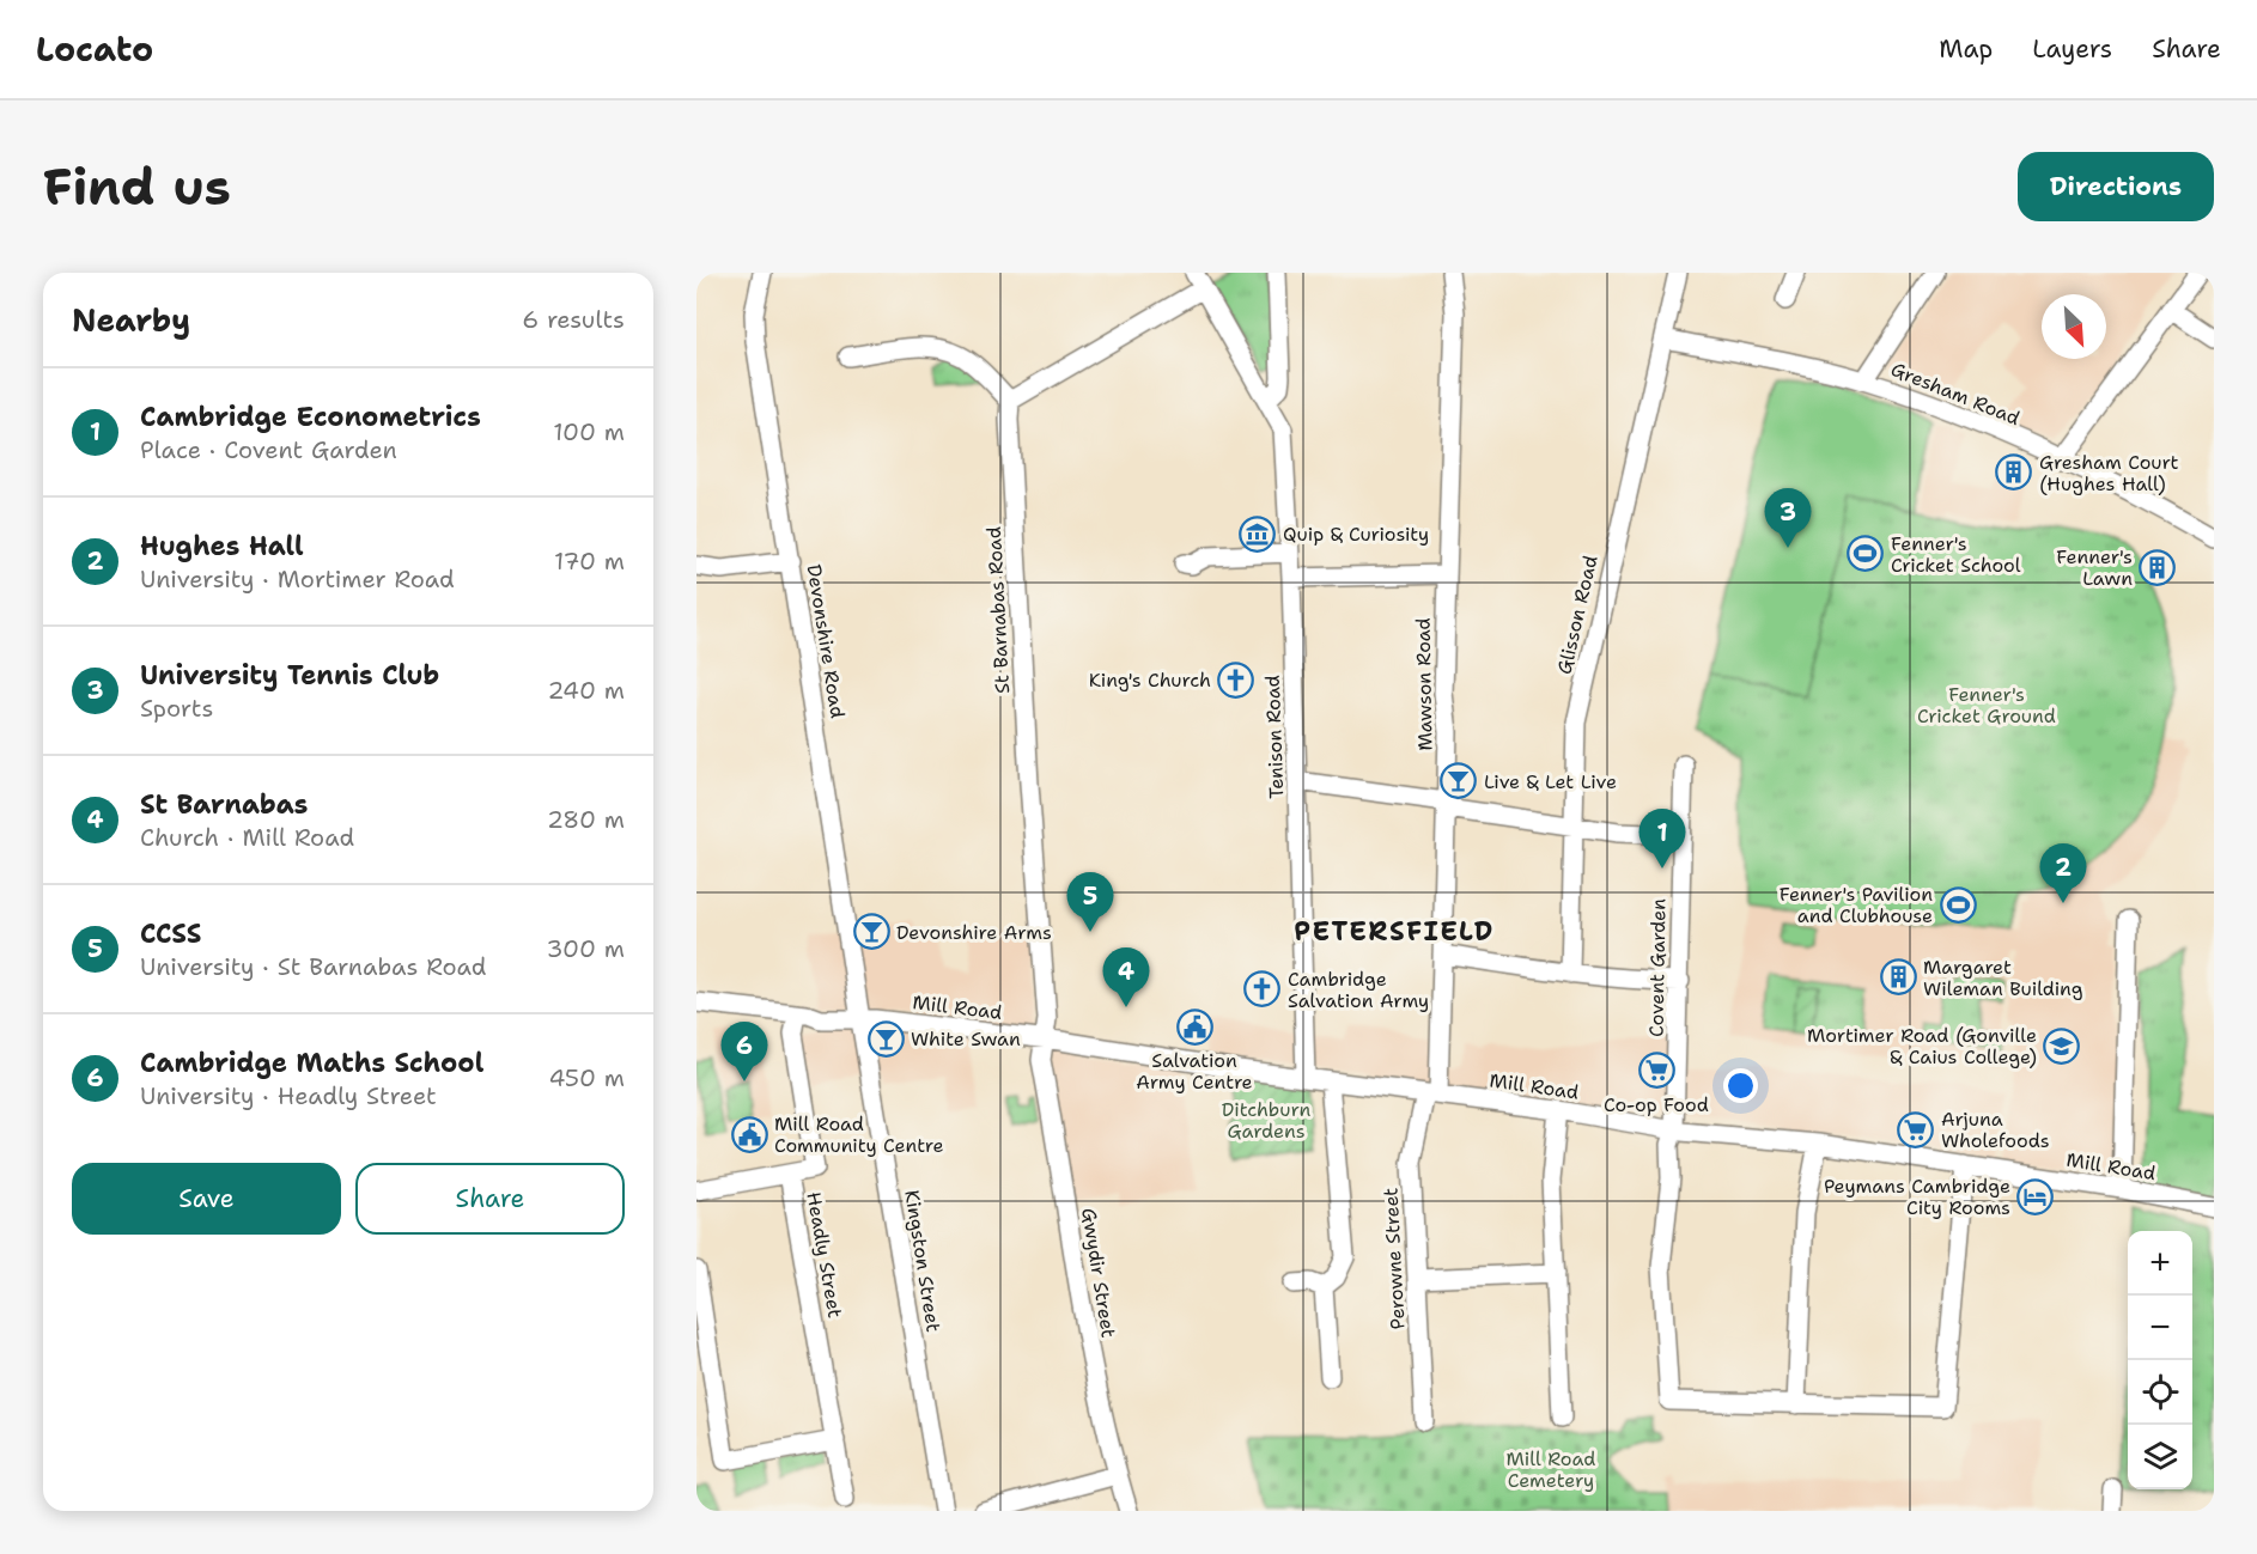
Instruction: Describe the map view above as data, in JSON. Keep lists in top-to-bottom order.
{
  "streets": {
    "street": [
      "Gresham Road",
      "St Barnabas Road",
      "Glisson Road",
      "Devonshire Road",
      "Mawson Road",
      "Tenison Road",
      "Covent Garden",
      "Mill Road",
      "Headly Street",
      "Perowne Street",
      "Kingston Street",
      "Gwydir Street"
    ]
  },
  "crossings": [
    ["Gresham Road", "Glisson Road"],
    ["St Barnabas Road", "Mill Road"],
    ["St Barnabas Road", "Gwydir Street"],
    ["Devonshire Road", "Mill Road"],
    ["Devonshire Road", "Kingston Street"],
    ["Mawson Road", "Mill Road"],
    ["Mawson Road", "Perowne Street"],
    ["Tenison Road", "Mill Road"],
    ["Covent Garden", "Mill Road"],
    ["Mill Road", "Headly Street"],
    ["Mill Road", "Perowne Street"],
    ["Mill Road", "Kingston Street"],
    ["Mill Road", "Gwydir Street"]
  ],
  "districts": ["PETERSFIELD"],
  "parks": ["Fenner's Cricket Ground", "Ditchburn Gardens", "Mill Road Cemetery"],
  "places": {
    "building": ["Gresham Court (Hughes Hall)", "Fenner's Lawn", "Margaret Wileman Building"],
    "museum": ["Quip & Curiosity"],
    "sports": ["Fenner's Cricket School", "Fenner's Pavilion and Clubhouse"],
    "church": ["King's Church", "Cambridge Salvation Army"],
    "bar": ["Live & Let Live", "Devonshire Arms", "White Swan"],
    "public building": ["Salvation Army Centre", "Mill Road Community Centre"],
    "school or university": ["Mortimer Road (Gonville & Caius College)"],
    "supermarket": ["Co-op Food", "Arjuna Wholefoods"],
    "hotel": ["Peymans Cambridge City Rooms"]
  },
  "north": "bottom right",
  "page": {
    "header": "Locato",
    "nav": ["Map", "Layers", "Share"],
    "buttons": [
      "Directions",
      ["Save", "Share"]
    ],
    "title": "Find us",
    "heading": ["Nearby", "6 results"],
    "list": [
      {
        "mark": "1",
        "name": "Cambridge Econometrics",
        "note": "Place · Covent Garden",
        "value": "100 m"
      },
      {
        "mark": "2",
        "name": "Hughes Hall",
        "note": "University · Mortimer Road",
        "value": "170 m"
      },
      {
        "mark": "3",
        "name": "University Tennis Club",
        "note": "Sports",
        "value": "240 m"
      },
      {
        "mark": "4",
        "name": "St Barnabas",
        "note": "Church · Mill Road",
        "value": "280 m"
      },
      {
        "mark": "5",
        "name": "CCSS",
        "note": "University · St Barnabas Road",
        "value": "300 m"
      },
      {
        "mark": "6",
        "name": "Cambridge Maths School",
        "note": "University · Headly Street",
        "value": "450 m"
      }
    ],
    "pins": [
      "3",
      "1",
      "2",
      "5",
      "4",
      "6"
    ],
    "map_buttons": ["+", "−"]
  }
}
